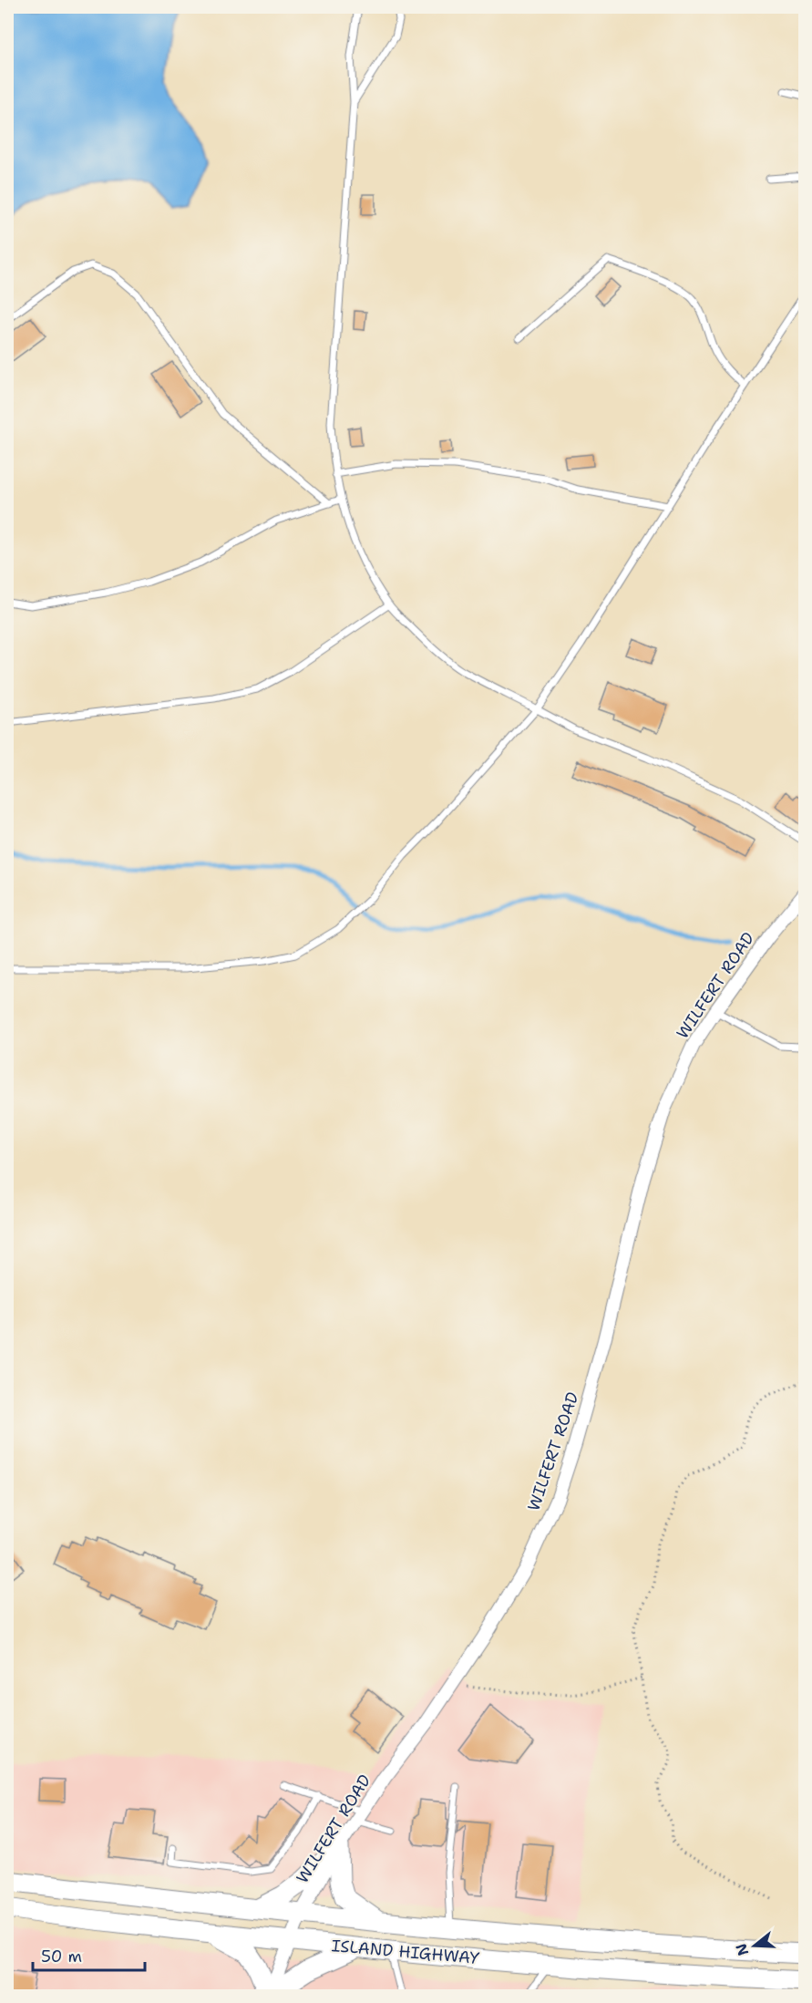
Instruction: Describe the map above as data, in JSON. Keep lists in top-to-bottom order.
{
  "streets": {
    "main road": ["ISLAND HIGHWAY"],
    "street": ["WILFERT ROAD"]
  },
  "crossings": [
    ["WILFERT ROAD", "ISLAND HIGHWAY"]
  ],
  "scale_bar": "50 m",
  "north": "left"
}
